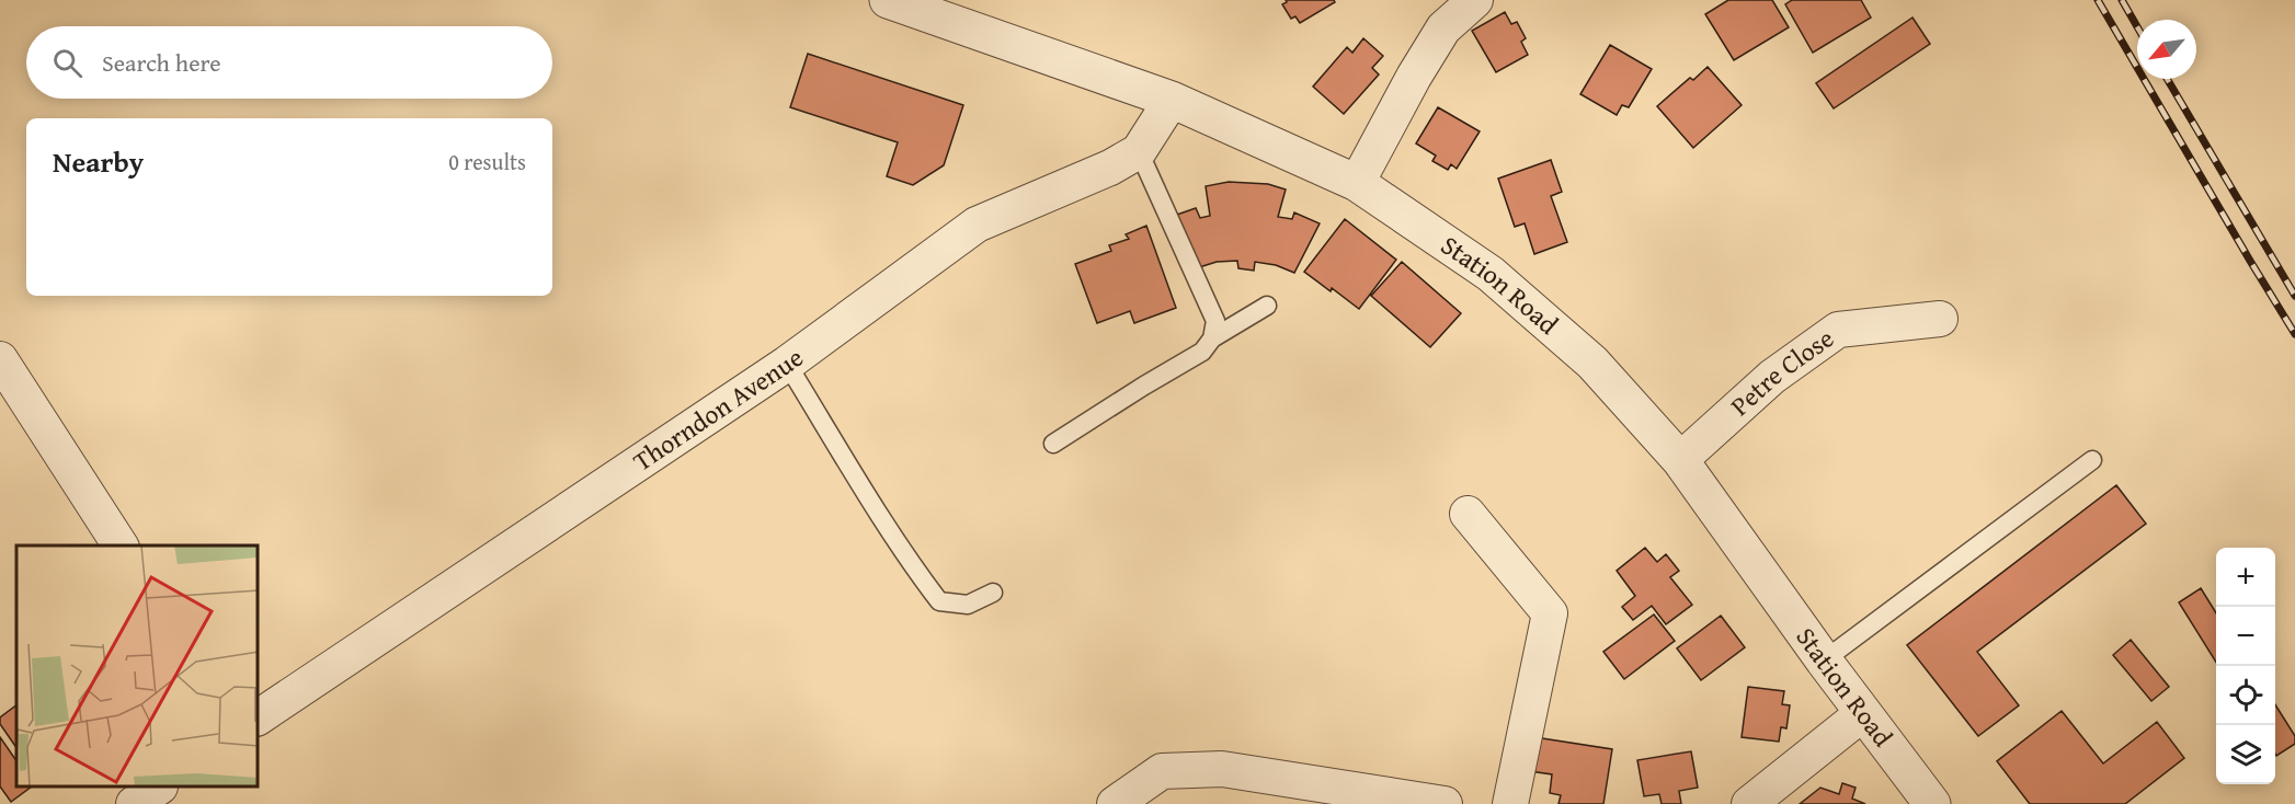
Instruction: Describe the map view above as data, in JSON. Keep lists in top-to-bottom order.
{
  "streets": {
    "street": ["Station Road", "Petre Close", "Thorndon Avenue"]
  },
  "crossings": [
    ["Station Road", "Petre Close"],
    ["Station Road", "Thorndon Avenue"]
  ],
  "north": "bottom left",
  "page": {
    "search": "Search here",
    "heading": ["Nearby", "0 results"],
    "map_buttons": ["+", "−"]
  }
}
